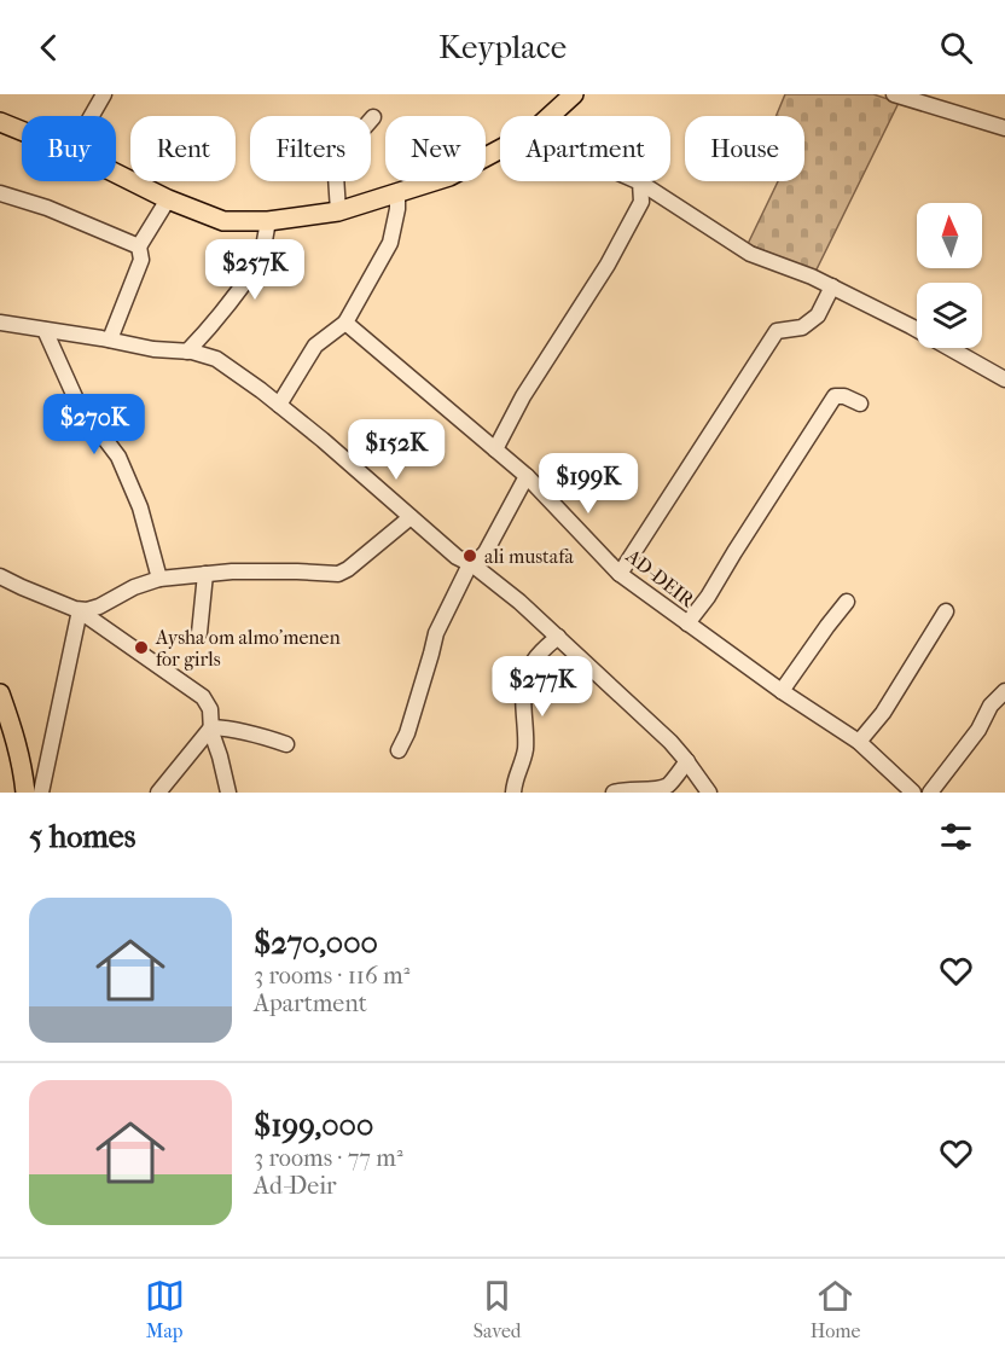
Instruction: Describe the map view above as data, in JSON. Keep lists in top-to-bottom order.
{
  "streets": {
    "street": ["AD-DEIR"]
  },
  "places": ["ali mustafa", "Aysha om almo'menen for girls"],
  "north": "top",
  "page": {
    "header": "Keyplace",
    "chip": [
      "Buy",
      "Rent",
      "Filters",
      "New",
      "Apartment",
      "House"
    ],
    "price": [
      "$257K",
      "$270K",
      "$152K",
      "$199K",
      "$277K"
    ],
    "heading": "5 homes",
    "list": [
      {
        "name": "$270,000",
        "note": "3 rooms · 116 m² · Apartment"
      },
      {
        "name": "$199,000",
        "note": "3 rooms · 77 m² · Ad-Deir"
      }
    ],
    "tabs": ["Map", "Saved", "Home"]
  }
}
